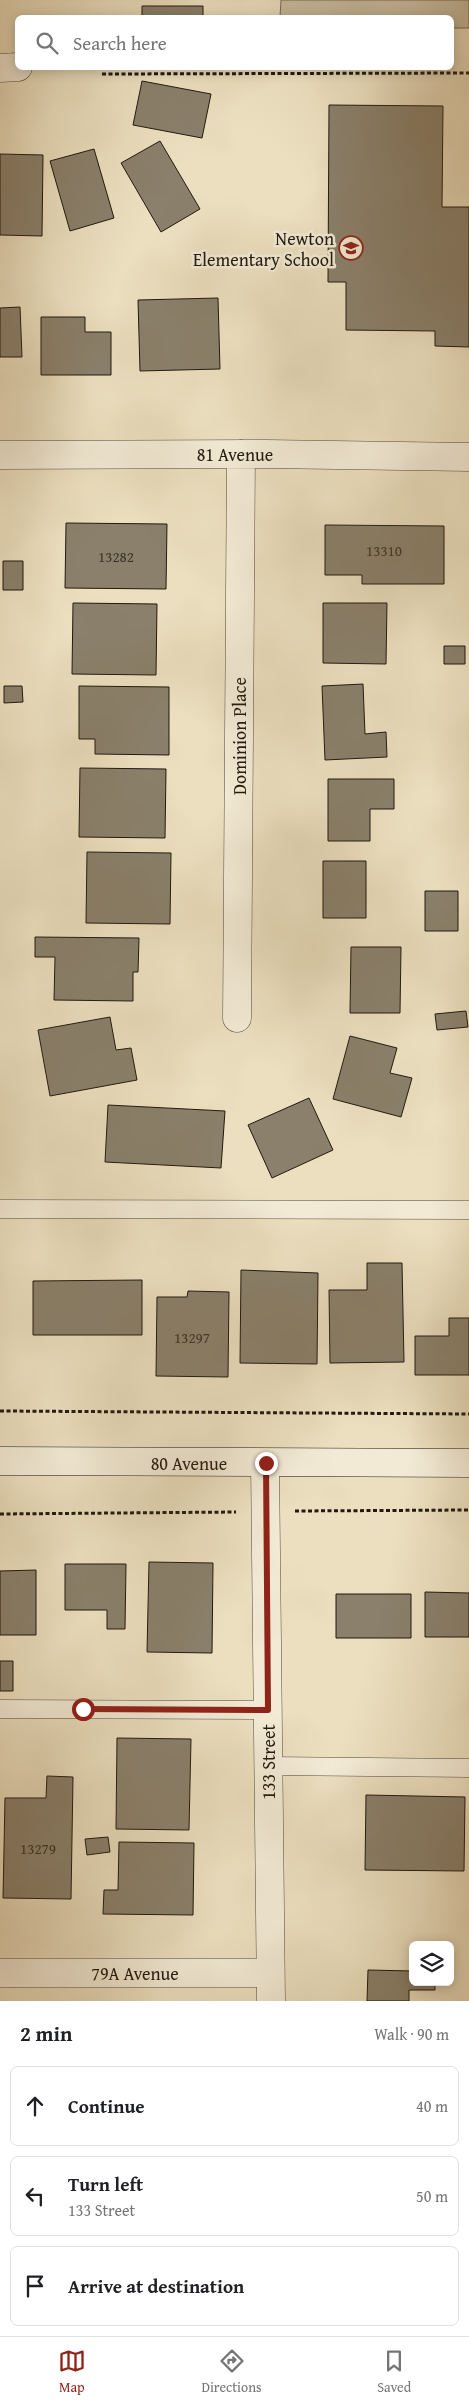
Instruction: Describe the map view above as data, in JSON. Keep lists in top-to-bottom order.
{
  "streets": {
    "street": [
      "81 Avenue",
      "Dominion Place",
      "80 Avenue",
      "133 Street",
      "79A Avenue"
    ]
  },
  "crossings": [
    ["81 Avenue", "Dominion Place"],
    ["80 Avenue", "133 Street"],
    ["133 Street", "79A Avenue"]
  ],
  "places": {
    "school or university": ["Newton Elementary School"]
  },
  "house_numbers": [
    "13310",
    "13282",
    "13297",
    "13279"
  ],
  "page": {
    "search": "Search here",
    "heading": ["2 min", "Walk · 90 m"],
    "list": [
      ["Continue", "40 m"],
      ["Turn left", "133 Street", "50 m"],
      "Arrive at destination"
    ],
    "nav": ["Map", "Directions", "Saved"]
  }
}
